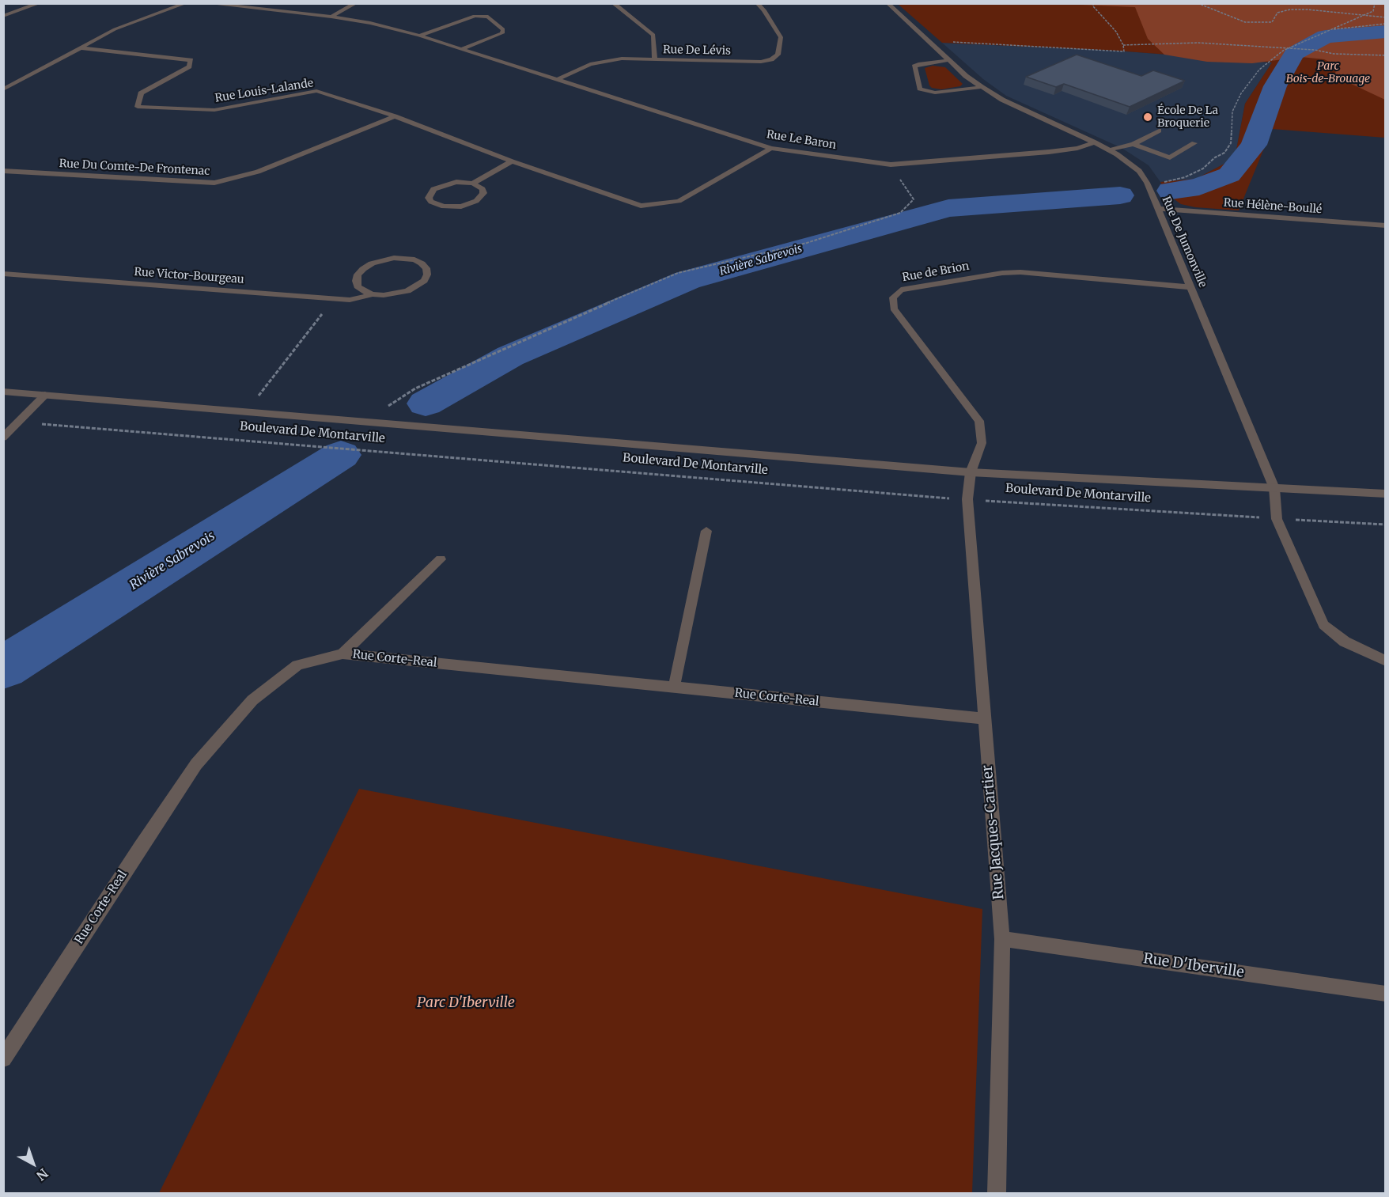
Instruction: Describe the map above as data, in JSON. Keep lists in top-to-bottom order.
{
  "streets": {
    "street": [
      "Rue De Lévis",
      "Rue Louis-Lalande",
      "Rue Le Baron",
      "Rue Du Comte-De Frontenac",
      "Rue Hélène-Boullé",
      "Rue De Jumonville",
      "Rue de Brion",
      "Rue Victor-Bourgeau",
      "Boulevard De Montarville",
      "Rue Corte-Real",
      "Rue Jacques-Cartier",
      "Rue D'Iberville"
    ]
  },
  "crossings": [
    ["Rue De Lévis", "Rue Le Baron"],
    ["Rue Louis-Lalande", "Rue Le Baron"],
    ["Rue Louis-Lalande", "Rue Du Comte-De Frontenac"],
    ["Rue Le Baron", "Rue De Jumonville"],
    ["Rue Hélène-Boullé", "Rue De Jumonville"],
    ["Rue De Jumonville", "Rue de Brion"],
    ["Rue De Jumonville", "Boulevard De Montarville"],
    ["Rue de Brion", "Boulevard De Montarville"],
    ["Rue de Brion", "Rue Jacques-Cartier"],
    ["Boulevard De Montarville", "Rue Jacques-Cartier"],
    ["Rue Corte-Real", "Rue Jacques-Cartier"],
    ["Rue Jacques-Cartier", "Rue D'Iberville"]
  ],
  "water": ["Rivière Sabrevois"],
  "parks": ["Parc Bois-de-Brouage", "Parc D'Iberville"],
  "places": ["École De La Broquerie"],
  "north": "bottom right"
}
